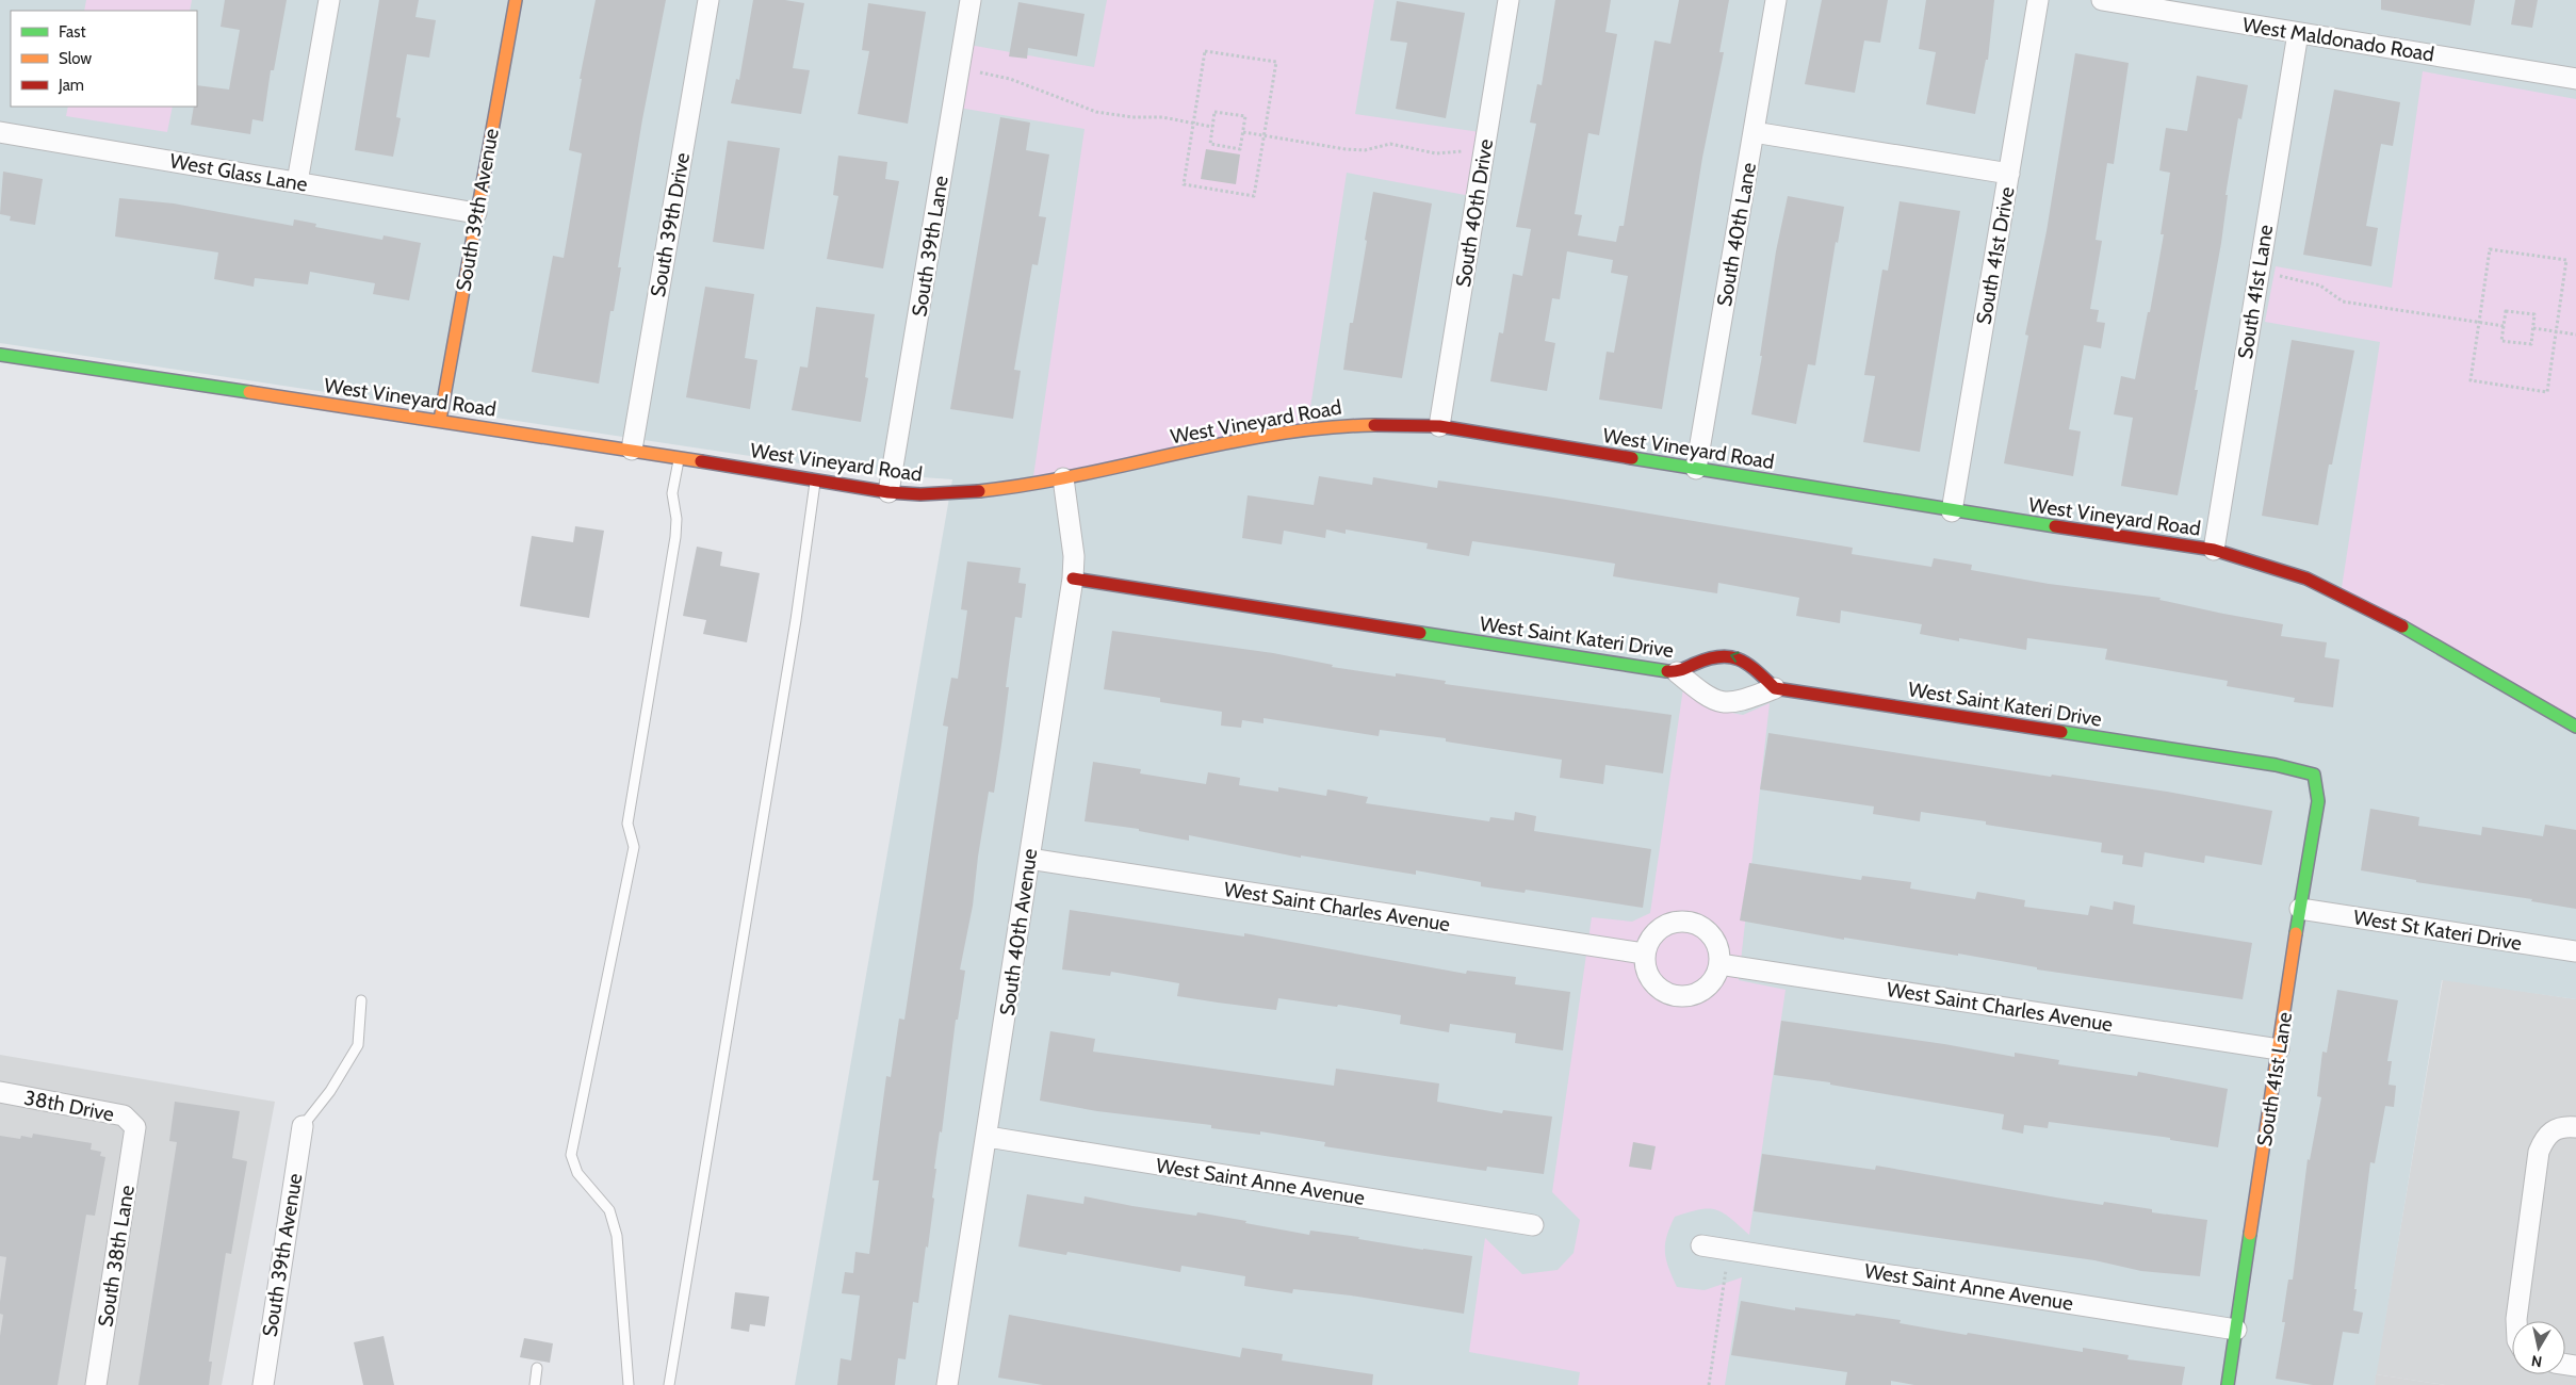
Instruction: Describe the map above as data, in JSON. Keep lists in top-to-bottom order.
{
  "streets": {
    "street": [
      "West Maldonado Road",
      "West Glass Lane",
      "South 39th Avenue",
      "South 40th Drive",
      "South 39th Drive",
      "South 40th Lane",
      "South 39th Lane",
      "South 41st Drive",
      "South 41st Lane",
      "West Vineyard Road",
      "West Saint Kateri Drive",
      "West Saint Charles Avenue",
      "West St Kateri Drive",
      "South 40th Avenue",
      "38th Drive",
      "West Saint Anne Avenue",
      "South 38th Lane"
    ]
  },
  "crossings": [
    ["West Maldonado Road", "South 41st Lane"],
    ["West Glass Lane", "South 39th Avenue"],
    ["South 39th Avenue", "West Vineyard Road"],
    ["South 40th Drive", "West Vineyard Road"],
    ["South 39th Drive", "West Vineyard Road"],
    ["South 40th Lane", "West Vineyard Road"],
    ["South 39th Lane", "West Vineyard Road"],
    ["South 41st Drive", "West Vineyard Road"],
    ["South 41st Lane", "West Vineyard Road"],
    ["South 41st Lane", "West Saint Kateri Drive"],
    ["South 41st Lane", "West Saint Charles Avenue"],
    ["South 41st Lane", "West St Kateri Drive"],
    ["South 41st Lane", "West Saint Anne Avenue"],
    ["West Vineyard Road", "South 40th Avenue"],
    ["West Saint Kateri Drive", "South 40th Avenue"],
    ["West Saint Charles Avenue", "South 40th Avenue"],
    ["South 40th Avenue", "West Saint Anne Avenue"],
    ["38th Drive", "South 38th Lane"]
  ],
  "legend": ["Fast", "Slow", "Jam"],
  "north": "bottom"
}
